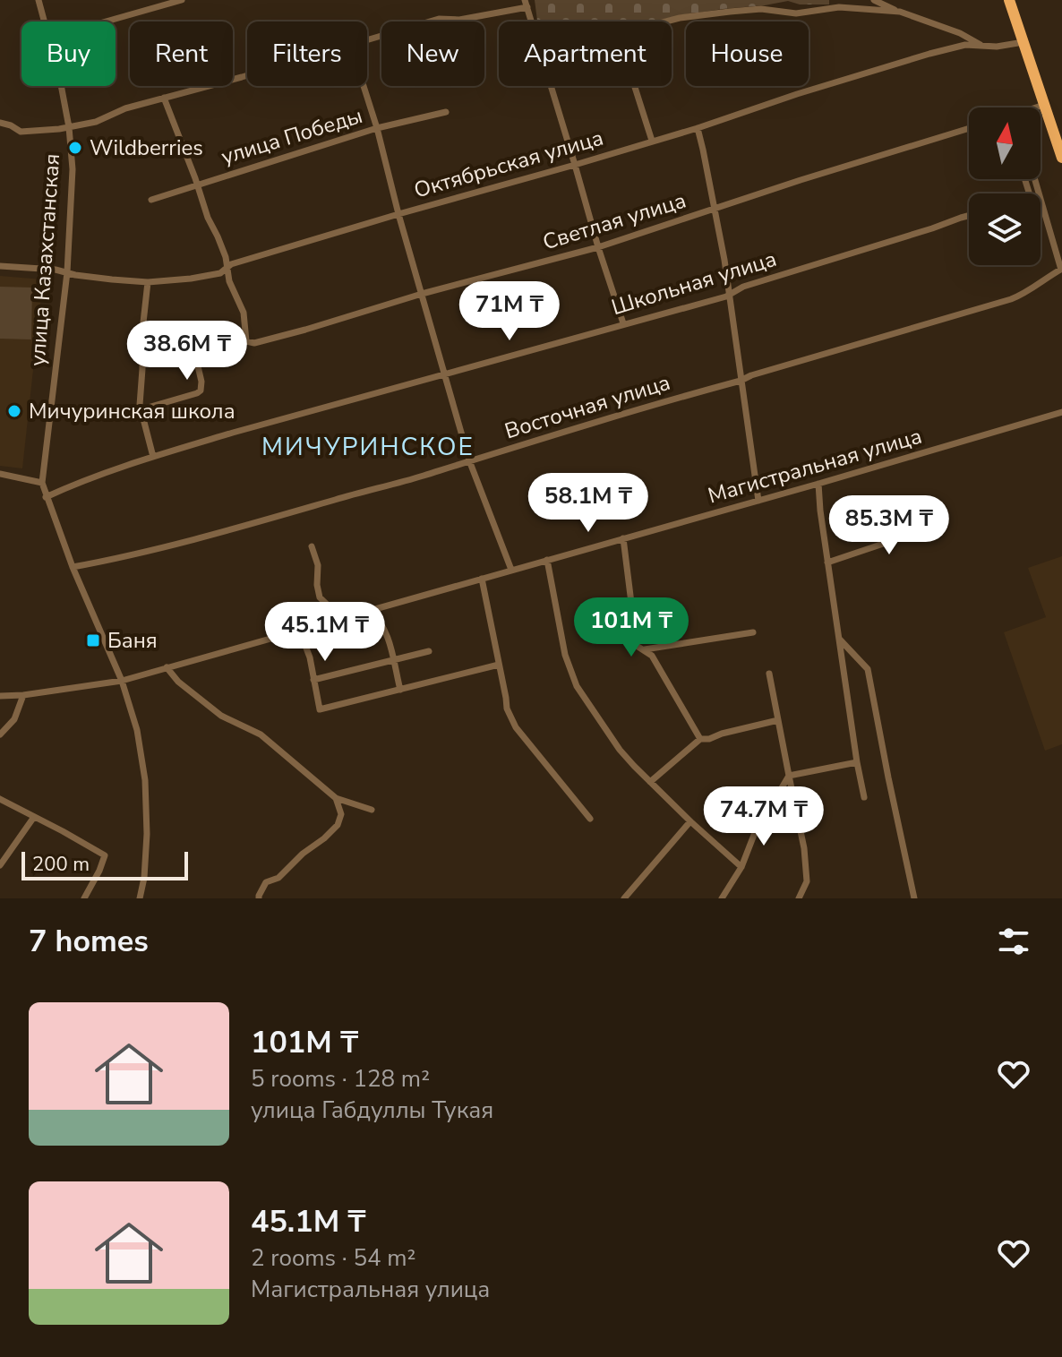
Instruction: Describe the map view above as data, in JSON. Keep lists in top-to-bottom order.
{
  "streets": {
    "street": [
      "улица Победы",
      "Октябрьская улица",
      "Светлая улица",
      "улица Казахстанская",
      "Школьная улица",
      "Восточная улица",
      "Магистральная улица"
    ]
  },
  "crossings": [
    ["Октябрьская улица", "Светлая улица"],
    ["Октябрьская улица", "улица Казахстанская"],
    ["улица Казахстанская", "Школьная улица"],
    ["улица Казахстанская", "Восточная улица"],
    ["улица Казахстанская", "Магистральная улица"]
  ],
  "districts": ["МИЧУРИНСКОЕ"],
  "places": {
    "other": ["Wildberries", "Мичуринская школа"],
    "transit": ["Баня"]
  },
  "scale_bar": "200 m",
  "north": "top",
  "page": {
    "chip": [
      "Buy",
      "Rent",
      "Filters",
      "New",
      "Apartment",
      "House"
    ],
    "price": [
      "71M ₸",
      "38.6M ₸",
      "58.1M ₸",
      "85.3M ₸",
      "101M ₸",
      "45.1M ₸",
      "74.7M ₸"
    ],
    "scale": "200 m",
    "heading": "7 homes",
    "list": [
      {
        "name": "101M ₸",
        "note": "5 rooms · 128 m² · улица Габдуллы Тукая"
      },
      {
        "name": "45.1M ₸",
        "note": "2 rooms · 54 m² · Магистральная улица"
      }
    ]
  }
}
